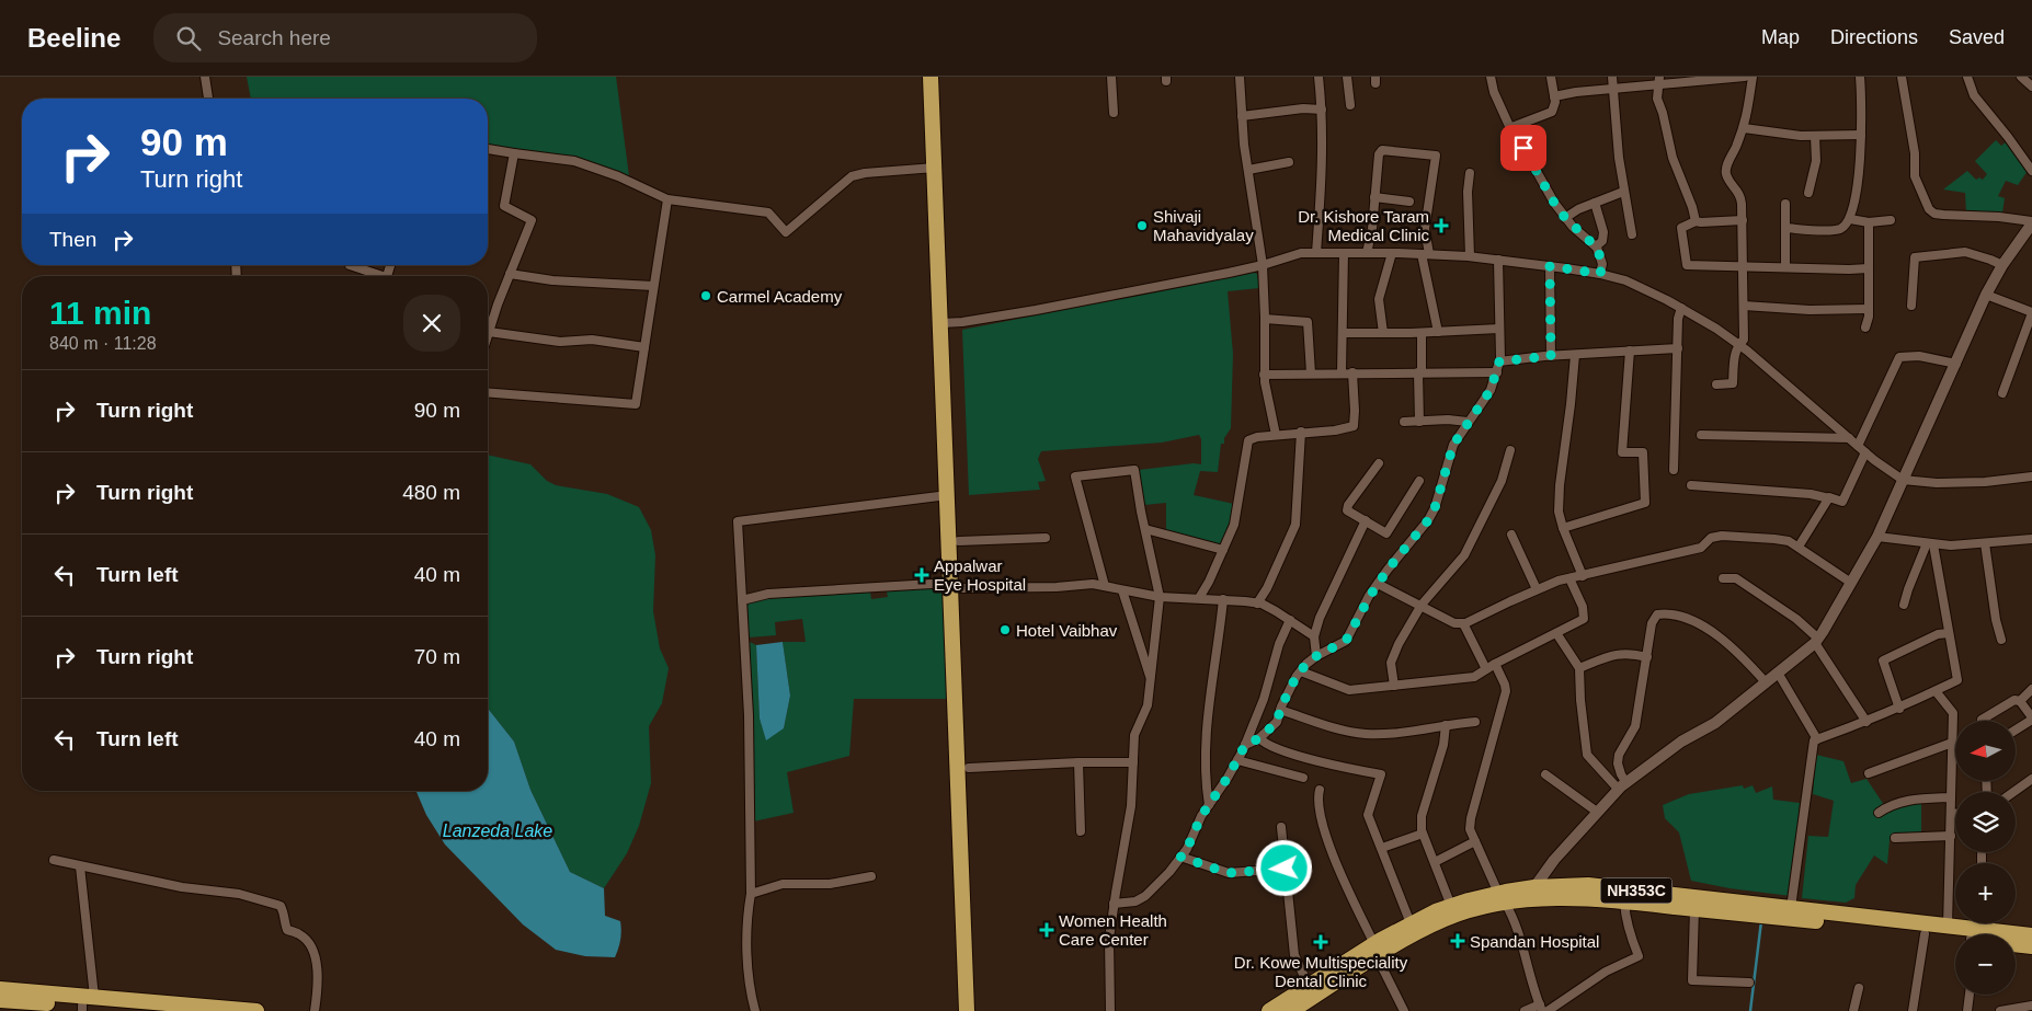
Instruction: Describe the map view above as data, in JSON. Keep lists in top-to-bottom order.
{
  "streets": {
    "highway": ["NH353C"]
  },
  "water": ["Lanzeda Lake"],
  "places": {
    "other": ["Shivaji Mahavidyalay", "Carmel Academy", "Hotel Vaibhav"],
    "health": [
      "Dr. Kishore Taram Medical Clinic",
      "Appalwar Eye Hospital",
      "Women Health Care Center",
      "Spandan Hospital",
      "Dr. Kowe Multispeciality Dental Clinic"
    ]
  },
  "north": "left",
  "page": {
    "header": "Beeline",
    "search": "Search here",
    "nav": ["Map", "Directions", "Saved"],
    "turn": ["90 m", "Turn right"],
    "then": "Then",
    "heading": ["11 min", "840 m · 11:28"],
    "list": [
      {
        "name": "Turn right",
        "value": "90 m"
      },
      {
        "name": "Turn right",
        "value": "480 m"
      },
      {
        "name": "Turn left",
        "value": "40 m"
      },
      {
        "name": "Turn right",
        "value": "70 m"
      },
      {
        "name": "Turn left",
        "value": "40 m"
      }
    ],
    "map_buttons": ["+", "−"]
  }
}
